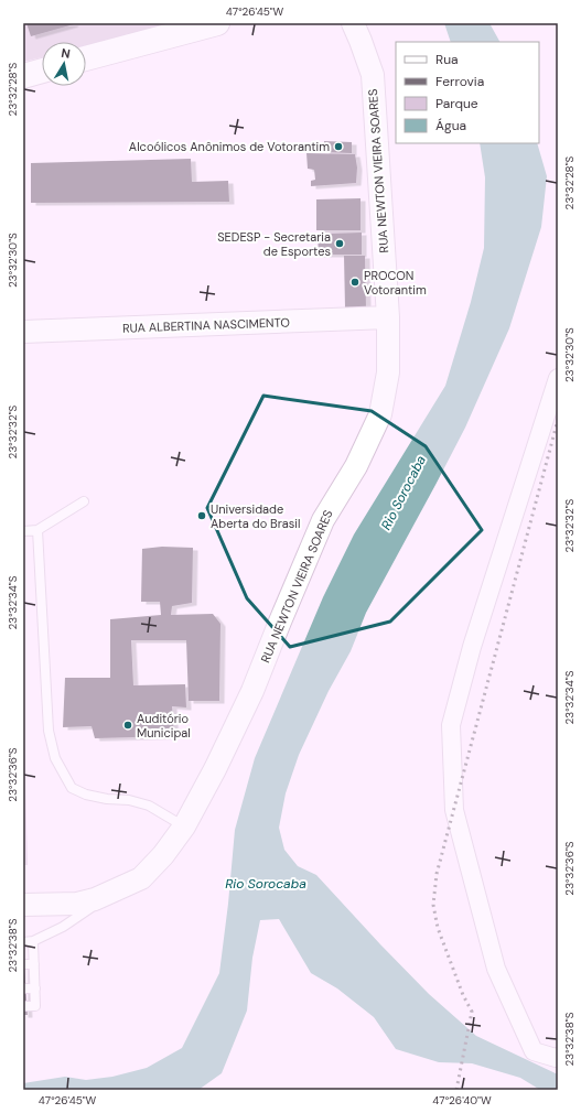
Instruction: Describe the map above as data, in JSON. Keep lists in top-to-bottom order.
{
  "streets": {
    "street": ["RUA NEWTON VIEIRA SOARES", "RUA ALBERTINA NASCIMENTO"]
  },
  "crossings": [
    ["RUA NEWTON VIEIRA SOARES", "RUA ALBERTINA NASCIMENTO"]
  ],
  "water": ["Rio Sorocaba"],
  "places": [
    "Alcoólicos Anônimos de Votorantim",
    "SEDESP - Secretaria de Esportes",
    "PROCON Votorantim",
    "Universidade Aberta do Brasil",
    "Auditório Municipal"
  ],
  "legend": [
    "Rua",
    "Ferrovia",
    "Parque",
    "Água"
  ],
  "north": "top",
  "coordinates": [
    "47°26'45\"W",
    "23°32'28\"S",
    "23°32'30\"S",
    "23°32'32\"S",
    "23°32'34\"S",
    "23°32'36\"S",
    "23°32'38\"S",
    "47°26'40\"W"
  ]
}
